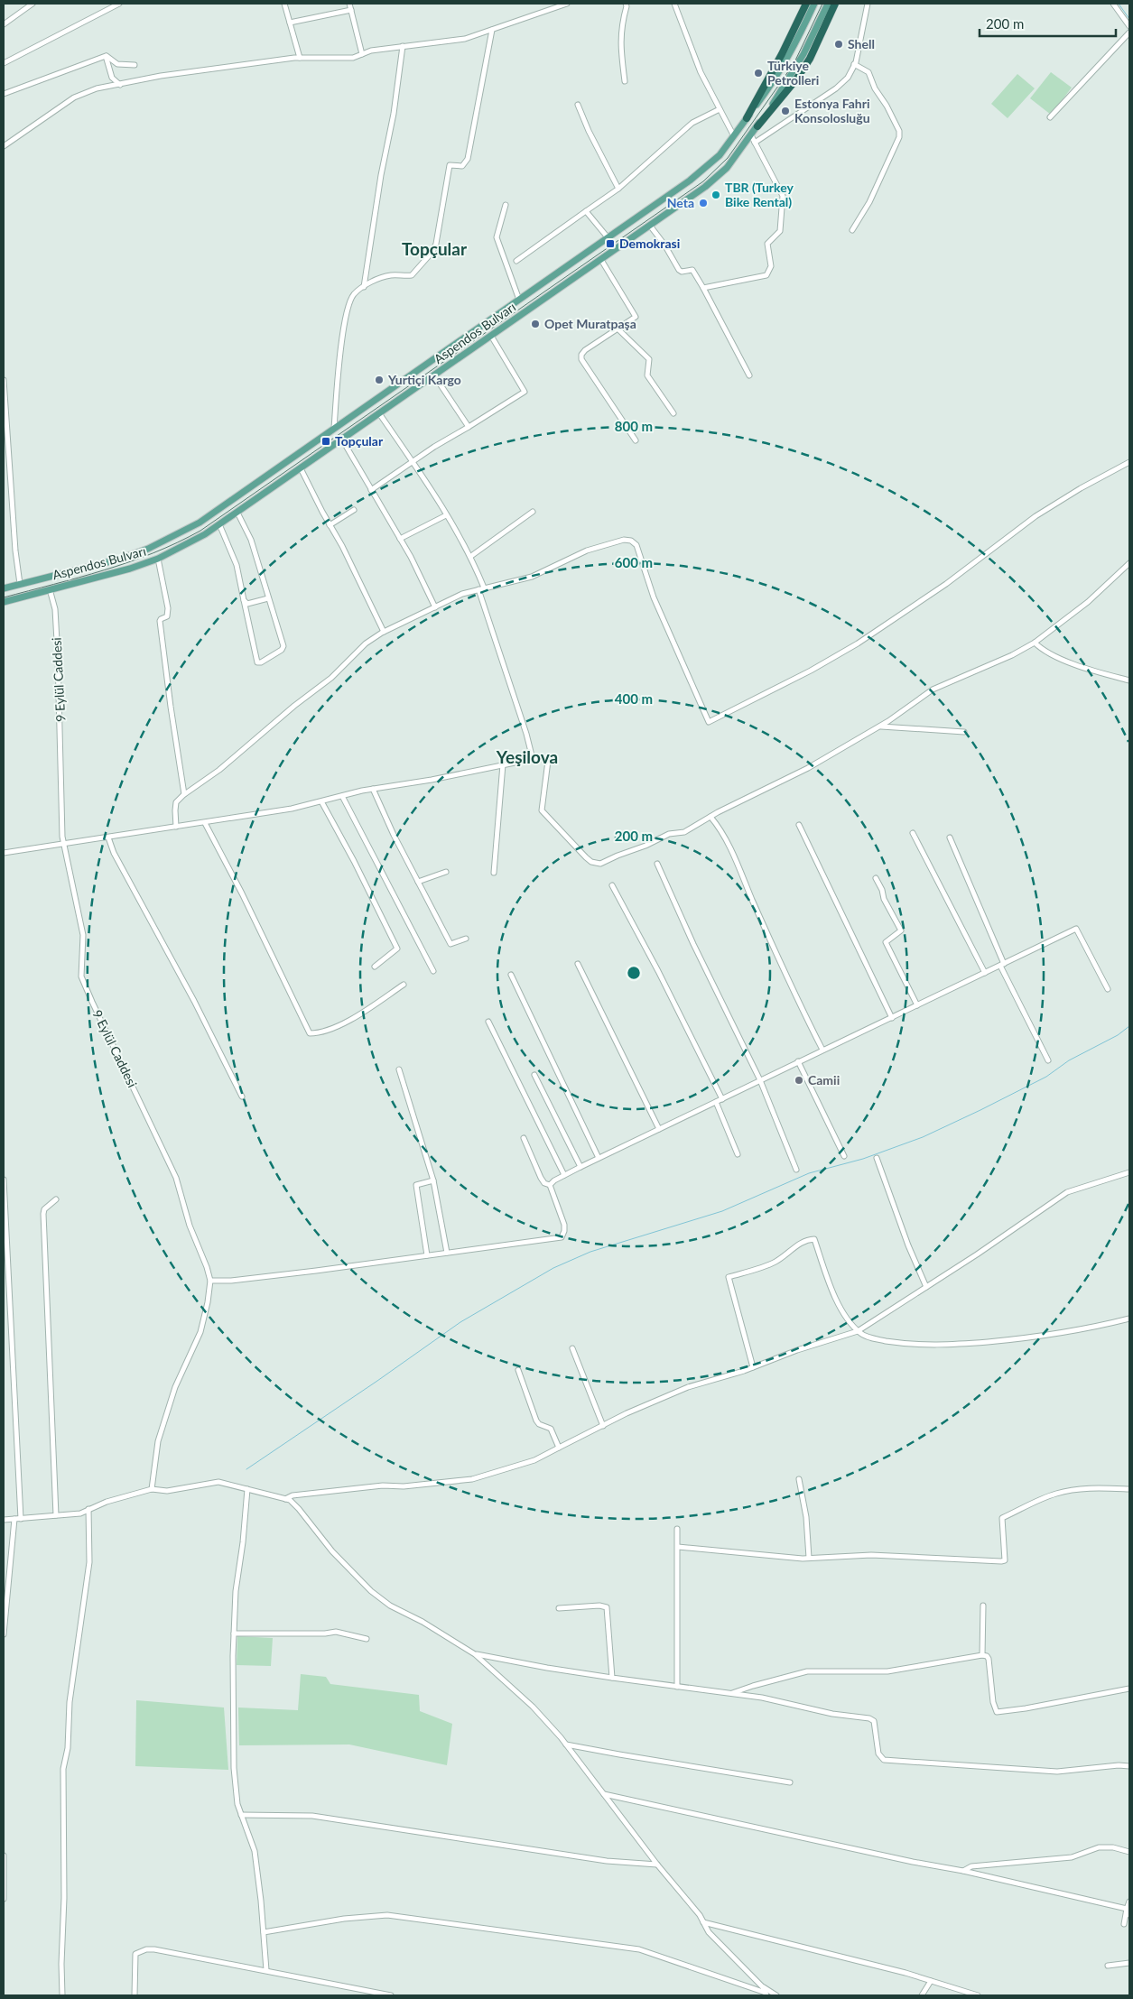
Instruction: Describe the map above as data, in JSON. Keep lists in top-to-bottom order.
{
  "streets": {
    "main road": ["Aspendos Bulvarı"],
    "street": ["9 Eylül Caddesi"]
  },
  "crossings": [
    ["Aspendos Bulvarı", "9 Eylül Caddesi"]
  ],
  "districts": ["Topçular", "Yeşilova"],
  "places": {
    "other": [
      "Shell",
      "Türkiye Petrolleri",
      "Estonya Fahri Konsolosluğu",
      "TBR (Turkey Bike Rental)",
      "Neta",
      "Opet Muratpaşa",
      "Yurtiçi Kargo",
      "Camii"
    ],
    "transit": ["Demokrasi", "Topçular"]
  },
  "scale_bar": "200 m",
  "rings": [
    "800 m",
    "600 m",
    "400 m",
    "200 m"
  ]
}
